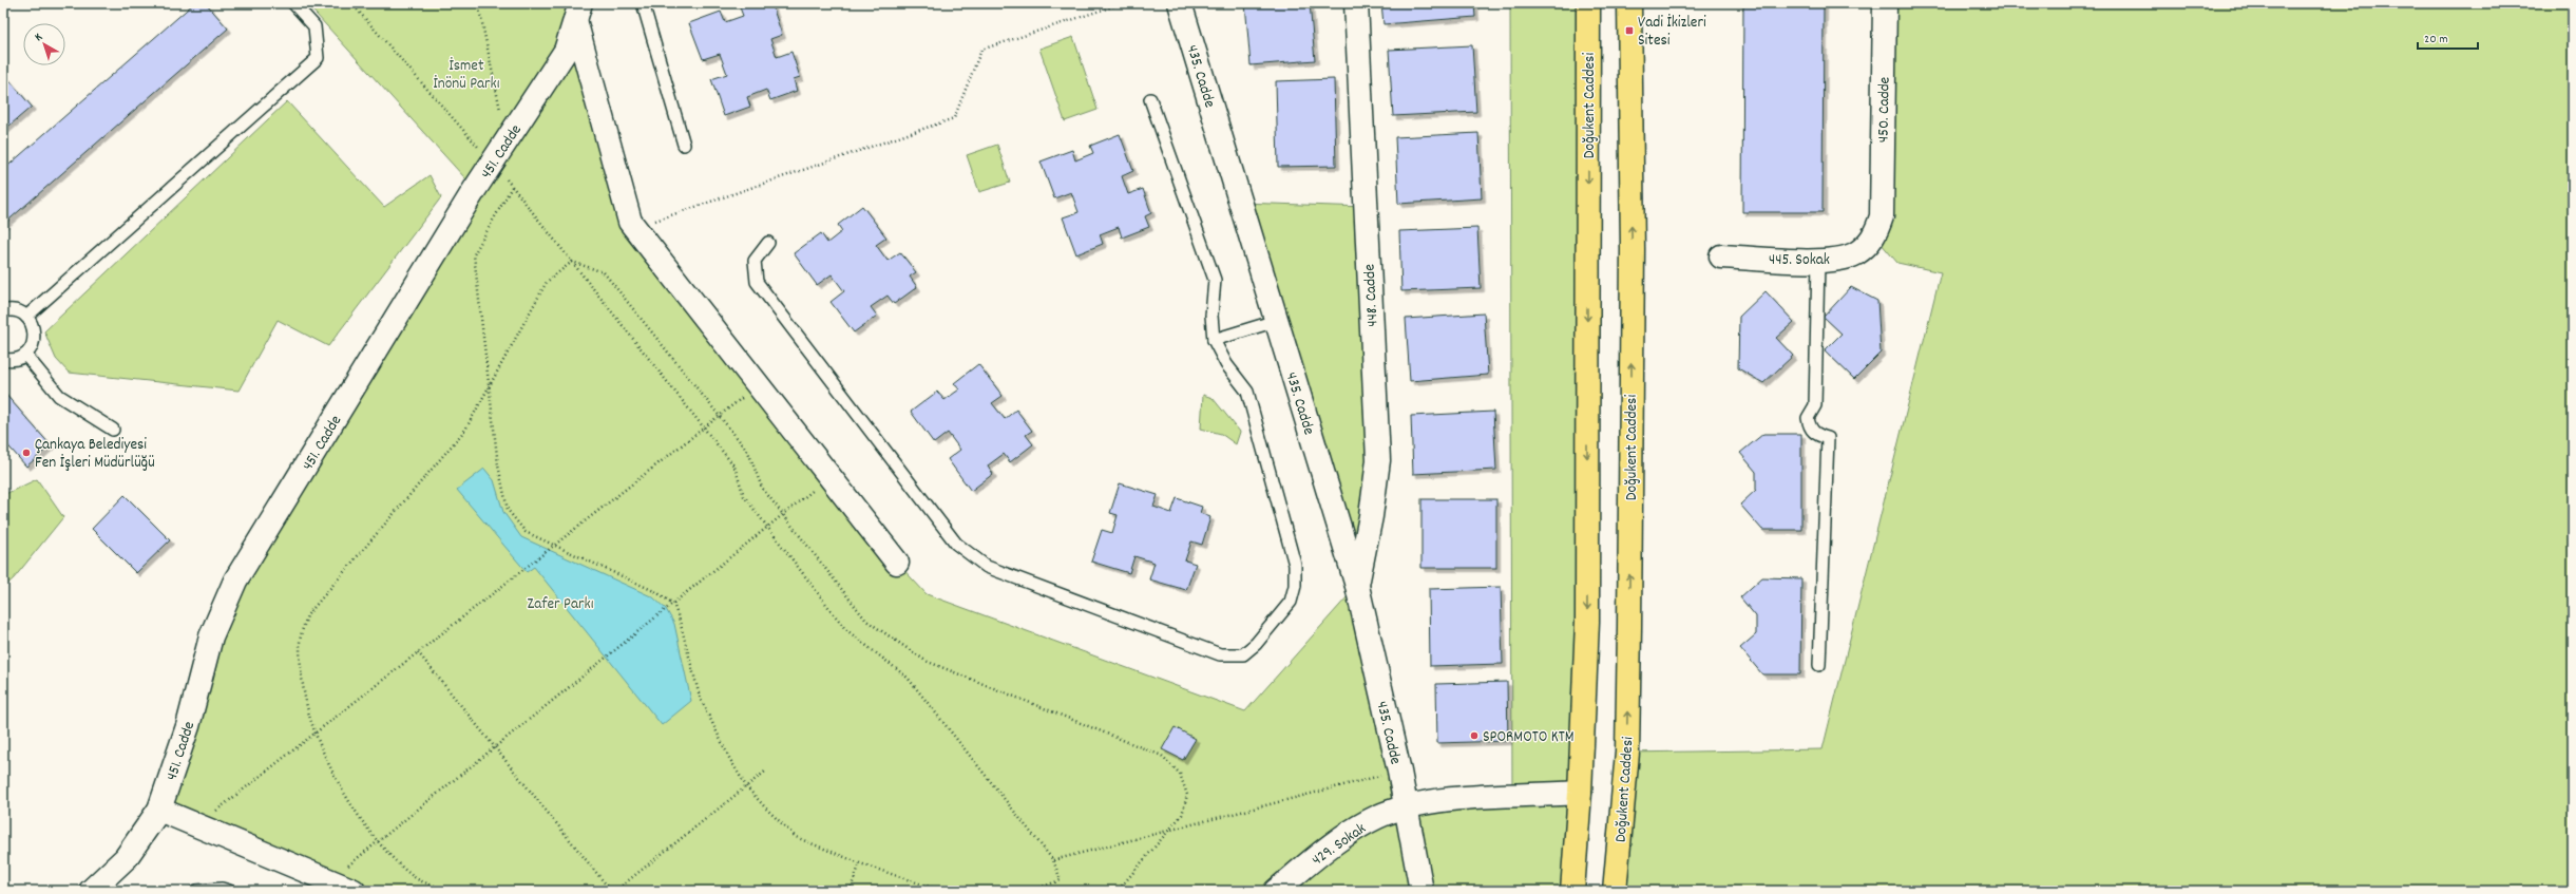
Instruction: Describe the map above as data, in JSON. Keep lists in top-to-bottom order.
{
  "streets": {
    "main road": ["Doğukent Caddesi"],
    "street": [
      "435. Cadde",
      "450. Cadde",
      "451. Cadde",
      "445. Sokak",
      "448. Cadde",
      "429. Sokak"
    ]
  },
  "crossings": [
    ["435. Cadde", "448. Cadde"],
    ["435. Cadde", "429. Sokak"],
    ["Doğukent Caddesi", "429. Sokak"],
    ["450. Cadde", "445. Sokak"]
  ],
  "parks": ["İsmet İnönü Parkı", "Zafer Parkı"],
  "places": {
    "transit": ["Vadi İkizleri Sitesi"],
    "other": ["Çankaya Belediyesi Fen İşleri Müdürlüğü", "SPORMOTO KTM"]
  },
  "scale_bar": "20 m",
  "north": "top left"
}
